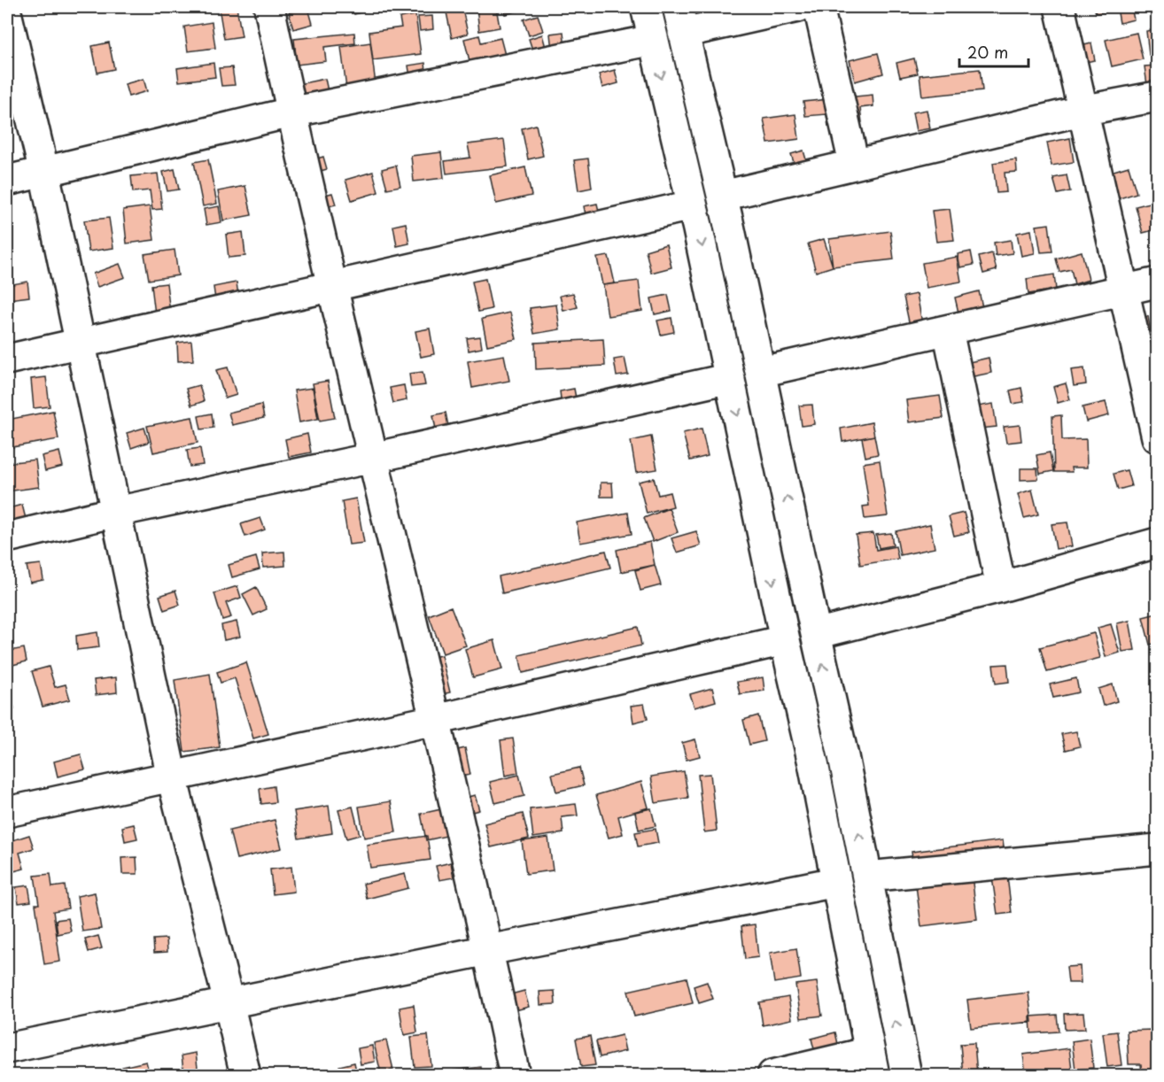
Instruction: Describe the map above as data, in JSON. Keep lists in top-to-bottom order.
{
  "scale_bar": "20 m"
}
